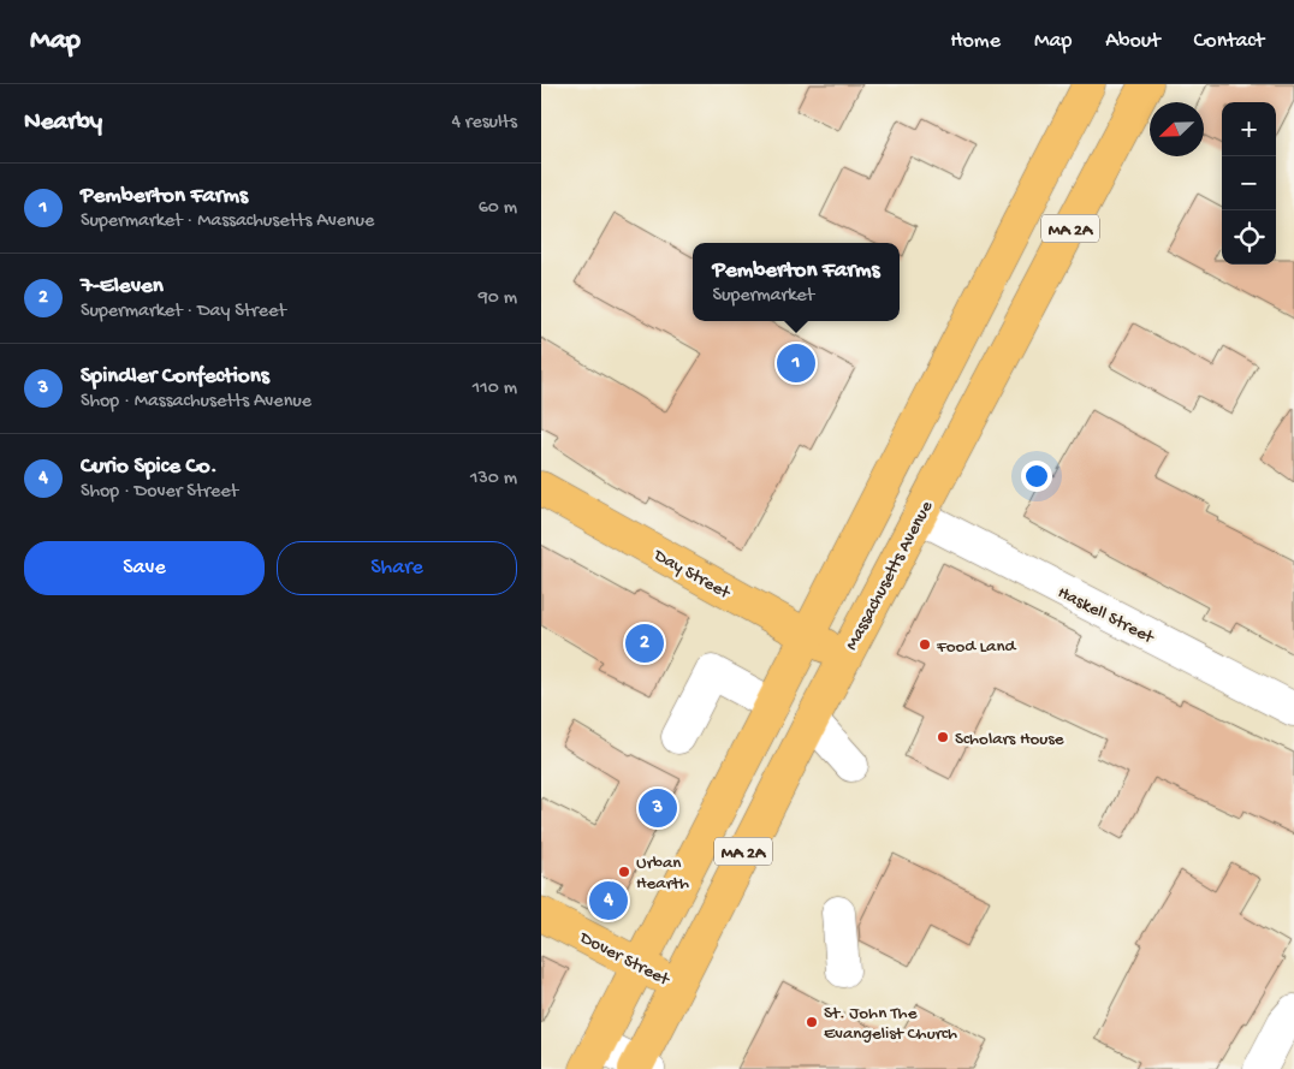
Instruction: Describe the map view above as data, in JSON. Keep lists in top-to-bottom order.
{
  "streets": {
    "main road": [
      "MA 2A",
      "Day Street",
      "Massachusetts Avenue",
      "Dover Street"
    ],
    "street": ["Haskell Street"]
  },
  "crossings": [
    ["MA 2A", "Day Street"],
    ["MA 2A", "Dover Street"],
    ["Day Street", "Massachusetts Avenue"],
    ["Massachusetts Avenue", "Haskell Street"],
    ["Massachusetts Avenue", "Dover Street"]
  ],
  "places": [
    "Food Land",
    "Scholars House",
    "Urban Hearth",
    "St. John The Evangelist Church"
  ],
  "north": "bottom left",
  "page": {
    "header": "Map",
    "nav": [
      "Home",
      "Map",
      "About",
      "Contact"
    ],
    "heading": ["Nearby", "4 results"],
    "map_buttons": ["+", "−"],
    "list": [
      {
        "mark": "1",
        "name": "Pemberton Farms",
        "note": "Supermarket · Massachusetts Avenue",
        "value": "60 m"
      },
      {
        "mark": "2",
        "name": "7-Eleven",
        "note": "Supermarket · Day Street",
        "value": "90 m"
      },
      {
        "mark": "3",
        "name": "Spindler Confections",
        "note": "Shop · Massachusetts Avenue",
        "value": "110 m"
      },
      {
        "mark": "4",
        "name": "Curio Spice Co.",
        "note": "Shop · Dover Street",
        "value": "130 m"
      }
    ],
    "popup": ["Pemberton Farms", "Supermarket"],
    "pins": [
      "1",
      "2",
      "3",
      "4"
    ],
    "buttons": ["Save", "Share"]
  }
}
